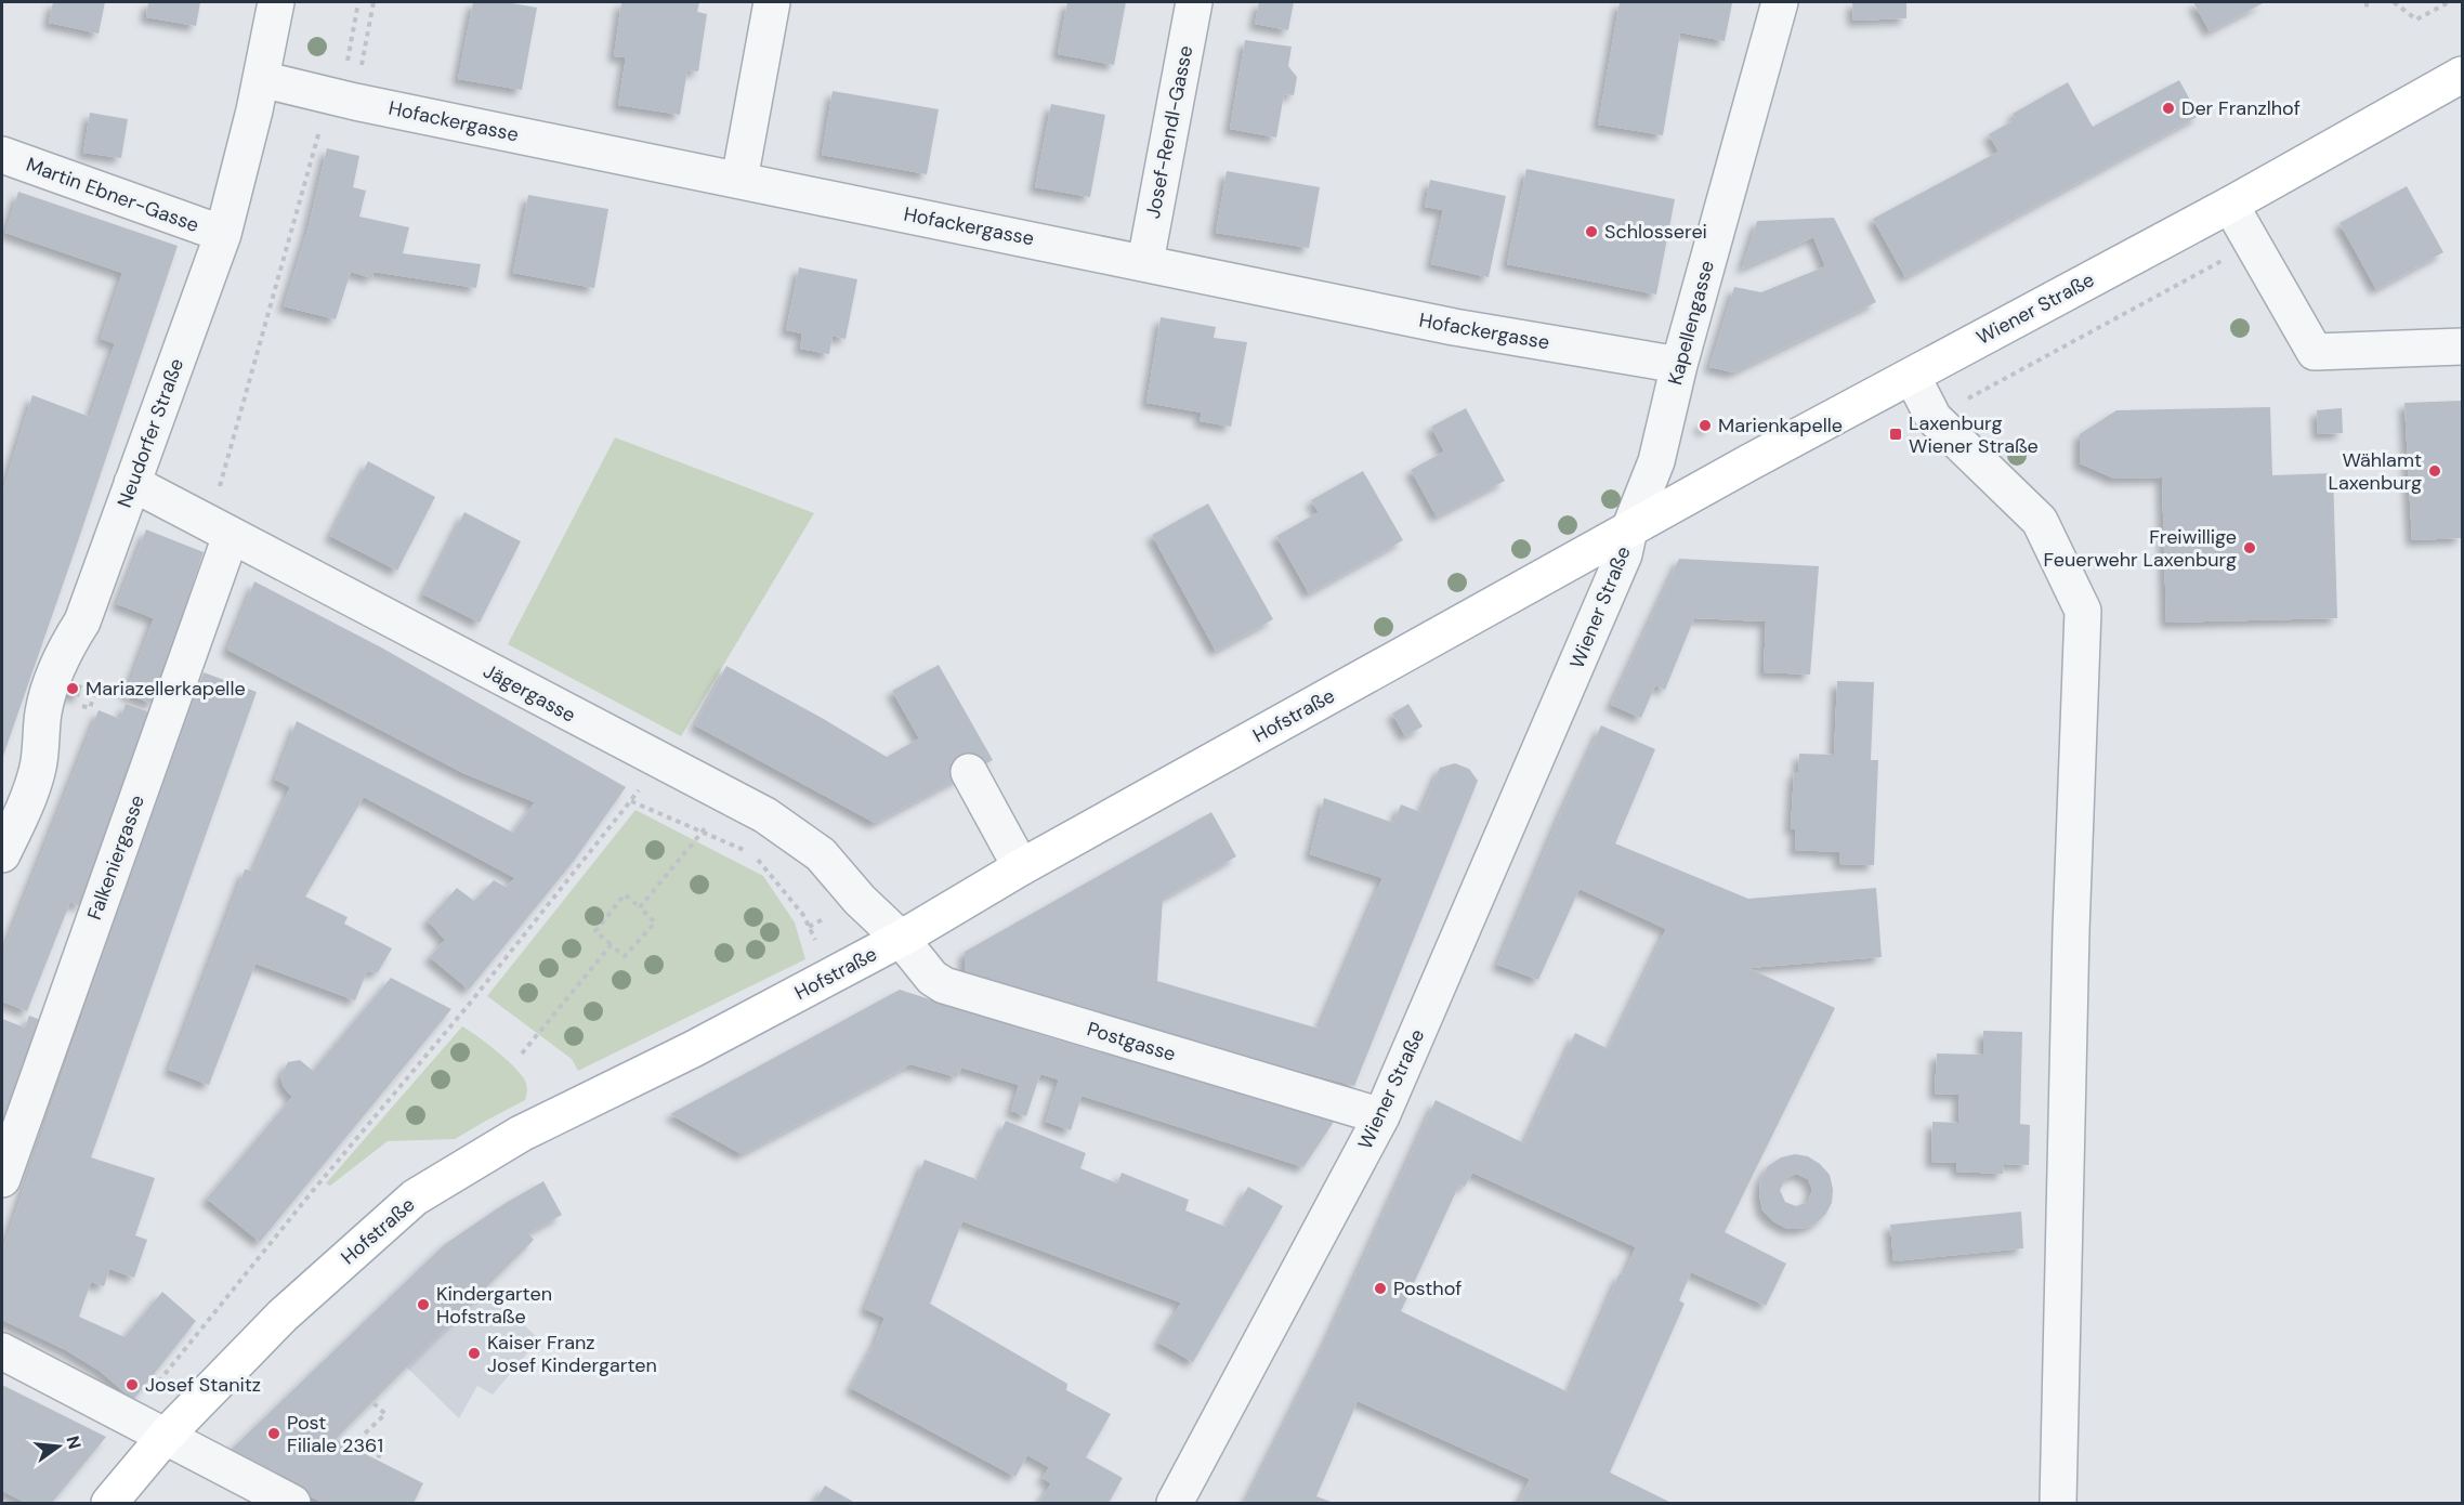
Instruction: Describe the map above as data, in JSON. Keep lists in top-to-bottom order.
{
  "streets": {
    "main road": ["Wiener Straße", "Hofstraße"],
    "street": [
      "Hofackergasse",
      "Josef-Rendl-Gasse",
      "Martin Ebner-Gasse",
      "Kapellengasse",
      "Neudorfer Straße",
      "Jägergasse",
      "Falkeniergasse",
      "Postgasse"
    ]
  },
  "crossings": [
    ["Hofackergasse", "Josef-Rendl-Gasse"],
    ["Hofackergasse", "Kapellengasse"],
    ["Hofackergasse", "Neudorfer Straße"],
    ["Martin Ebner-Gasse", "Neudorfer Straße"],
    ["Wiener Straße", "Kapellengasse"],
    ["Wiener Straße", "Hofstraße"],
    ["Wiener Straße", "Postgasse"],
    ["Kapellengasse", "Hofstraße"],
    ["Neudorfer Straße", "Jägergasse"],
    ["Jägergasse", "Hofstraße"],
    ["Jägergasse", "Falkeniergasse"],
    ["Jägergasse", "Postgasse"],
    ["Hofstraße", "Postgasse"]
  ],
  "places": {
    "other": [
      "Der Franzlhof",
      "Schlosserei",
      "Marienkapelle",
      "Wählamt Laxenburg",
      "Freiwillige Feuerwehr Laxenburg",
      "Mariazellerkapelle",
      "Posthof",
      "Kindergarten Hofstraße",
      "Kaiser Franz Josef Kindergarten",
      "Josef Stanitz",
      "Post Filiale 2361"
    ],
    "transit": ["Laxenburg Wiener Straße"]
  },
  "north": "right"
}
